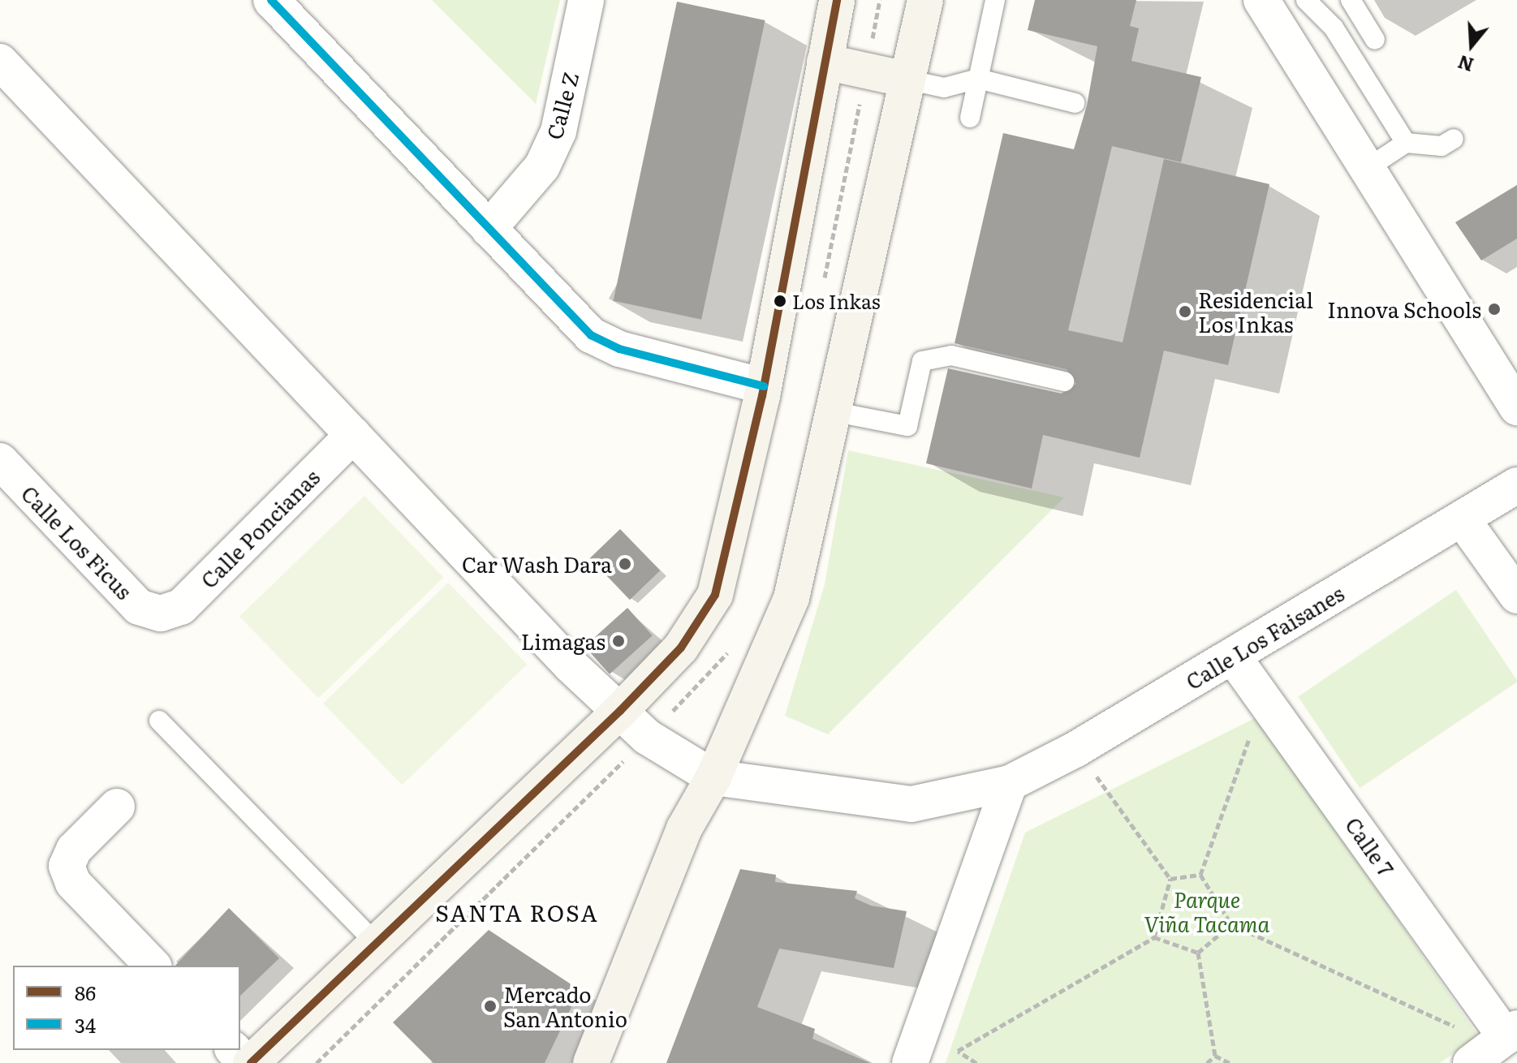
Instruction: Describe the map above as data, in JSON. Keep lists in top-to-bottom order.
{
  "streets": {
    "street": [
      "Calle Z",
      "Calle Poncianas",
      "Calle Los Ficus",
      "Calle Los Faisanes",
      "Calle 7"
    ]
  },
  "crossings": [
    ["Calle Poncianas", "Calle Los Ficus"],
    ["Calle Los Faisanes", "Calle 7"]
  ],
  "districts": ["SANTA ROSA"],
  "parks": ["Parque Viña Tacama"],
  "places": [
    "Los Inkas",
    "Innova Schools",
    "Residencial Los Inkas",
    "Car Wash Dara",
    "Limagas",
    "Mercado San Antonio"
  ],
  "lines": ["transit line 86", "transit line 34"],
  "legend": ["86", "34"],
  "north": "bottom"
}
